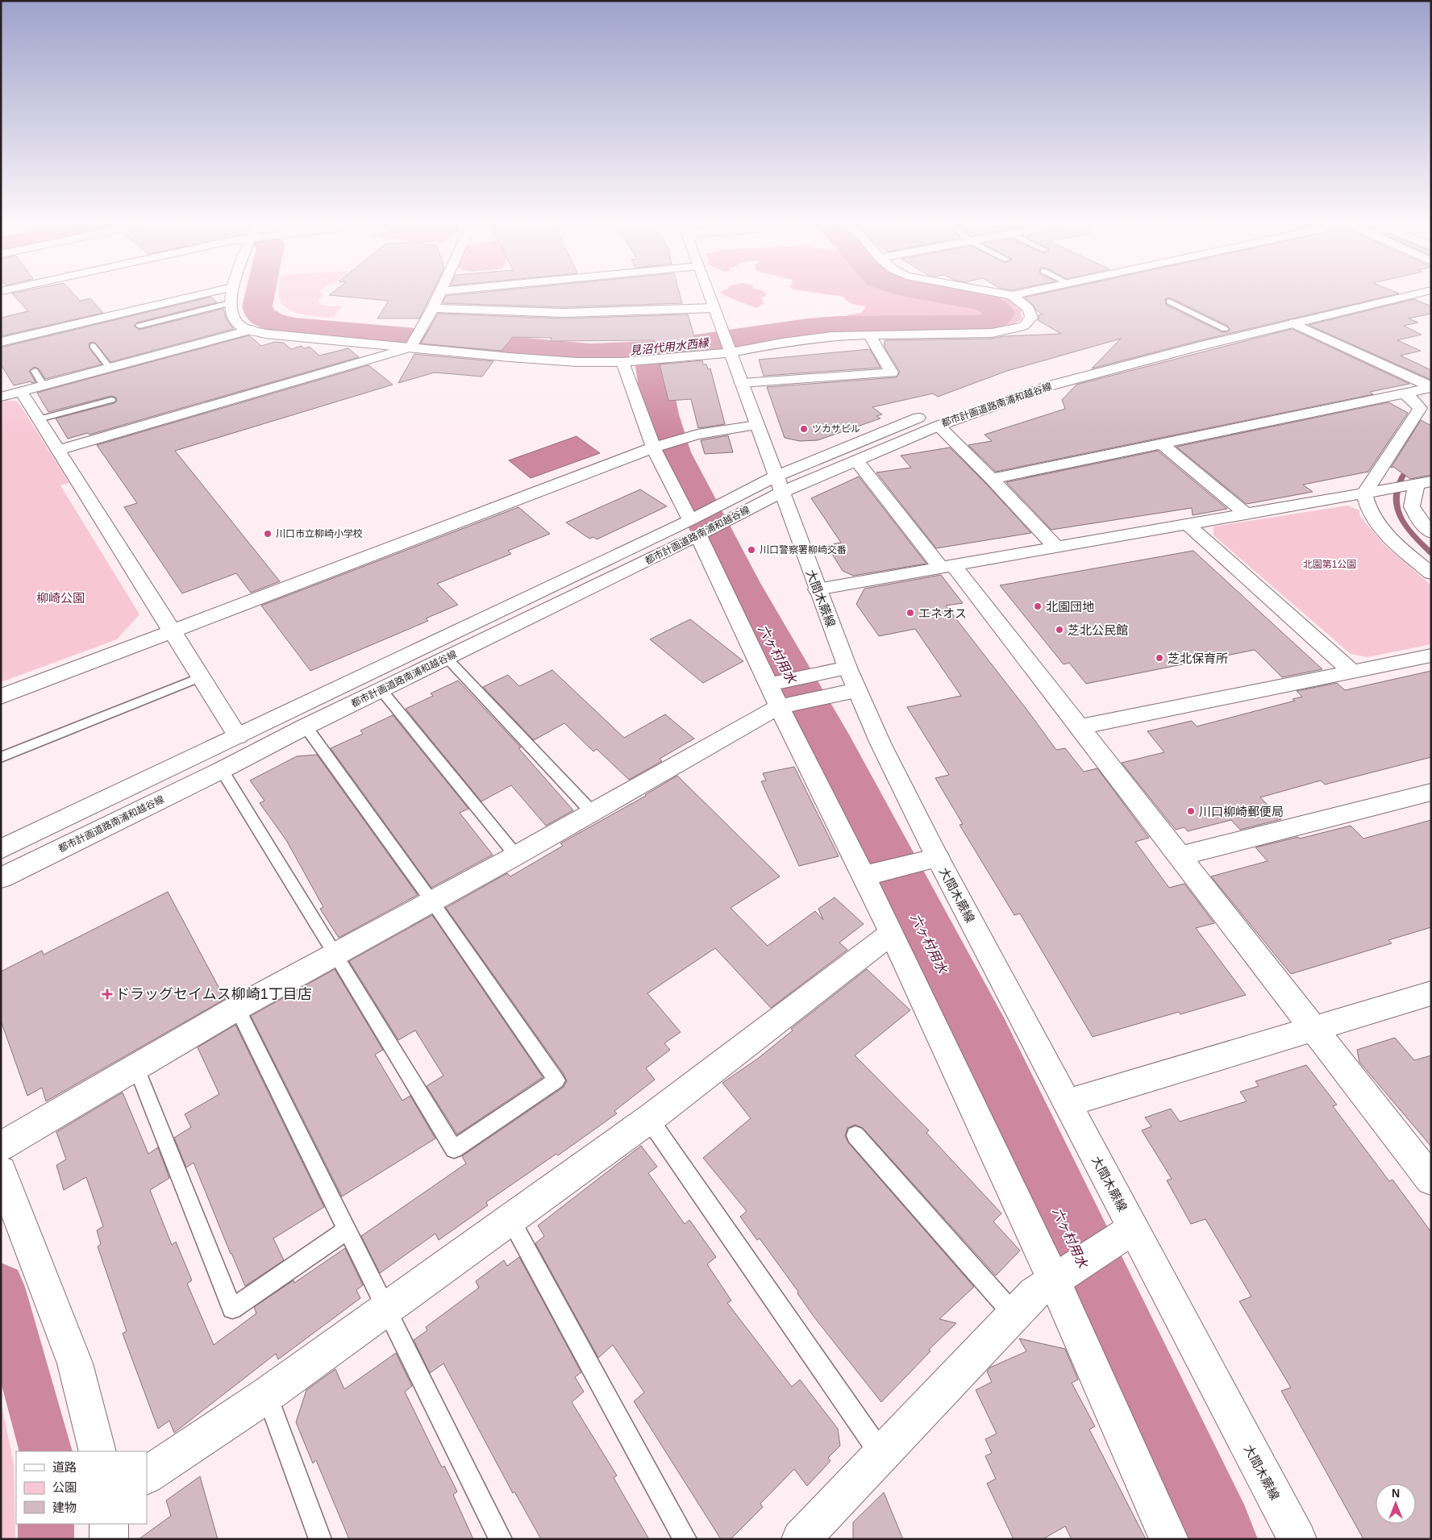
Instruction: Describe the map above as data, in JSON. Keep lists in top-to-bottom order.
{
  "streets": {
    "street": ["都市計画道路南浦和越谷線", "大間木蕨線"]
  },
  "crossings": [
    ["都市計画道路南浦和越谷線", "大間木蕨線"]
  ],
  "water": ["見沼代用水西縁", "六ヶ村用水"],
  "parks": ["北園第1公園", "柳崎公園"],
  "places": {
    "other": [
      "ツカサビル",
      "川口市立柳崎小学校",
      "川口警察署柳崎交番",
      "北園団地",
      "エネオス",
      "芝北公民館",
      "芝北保育所",
      "川口柳崎郵便局"
    ],
    "health": ["ドラッグセイムス柳崎1丁目店"]
  },
  "legend": ["道路", "公園", "建物"],
  "north": "top"
}
